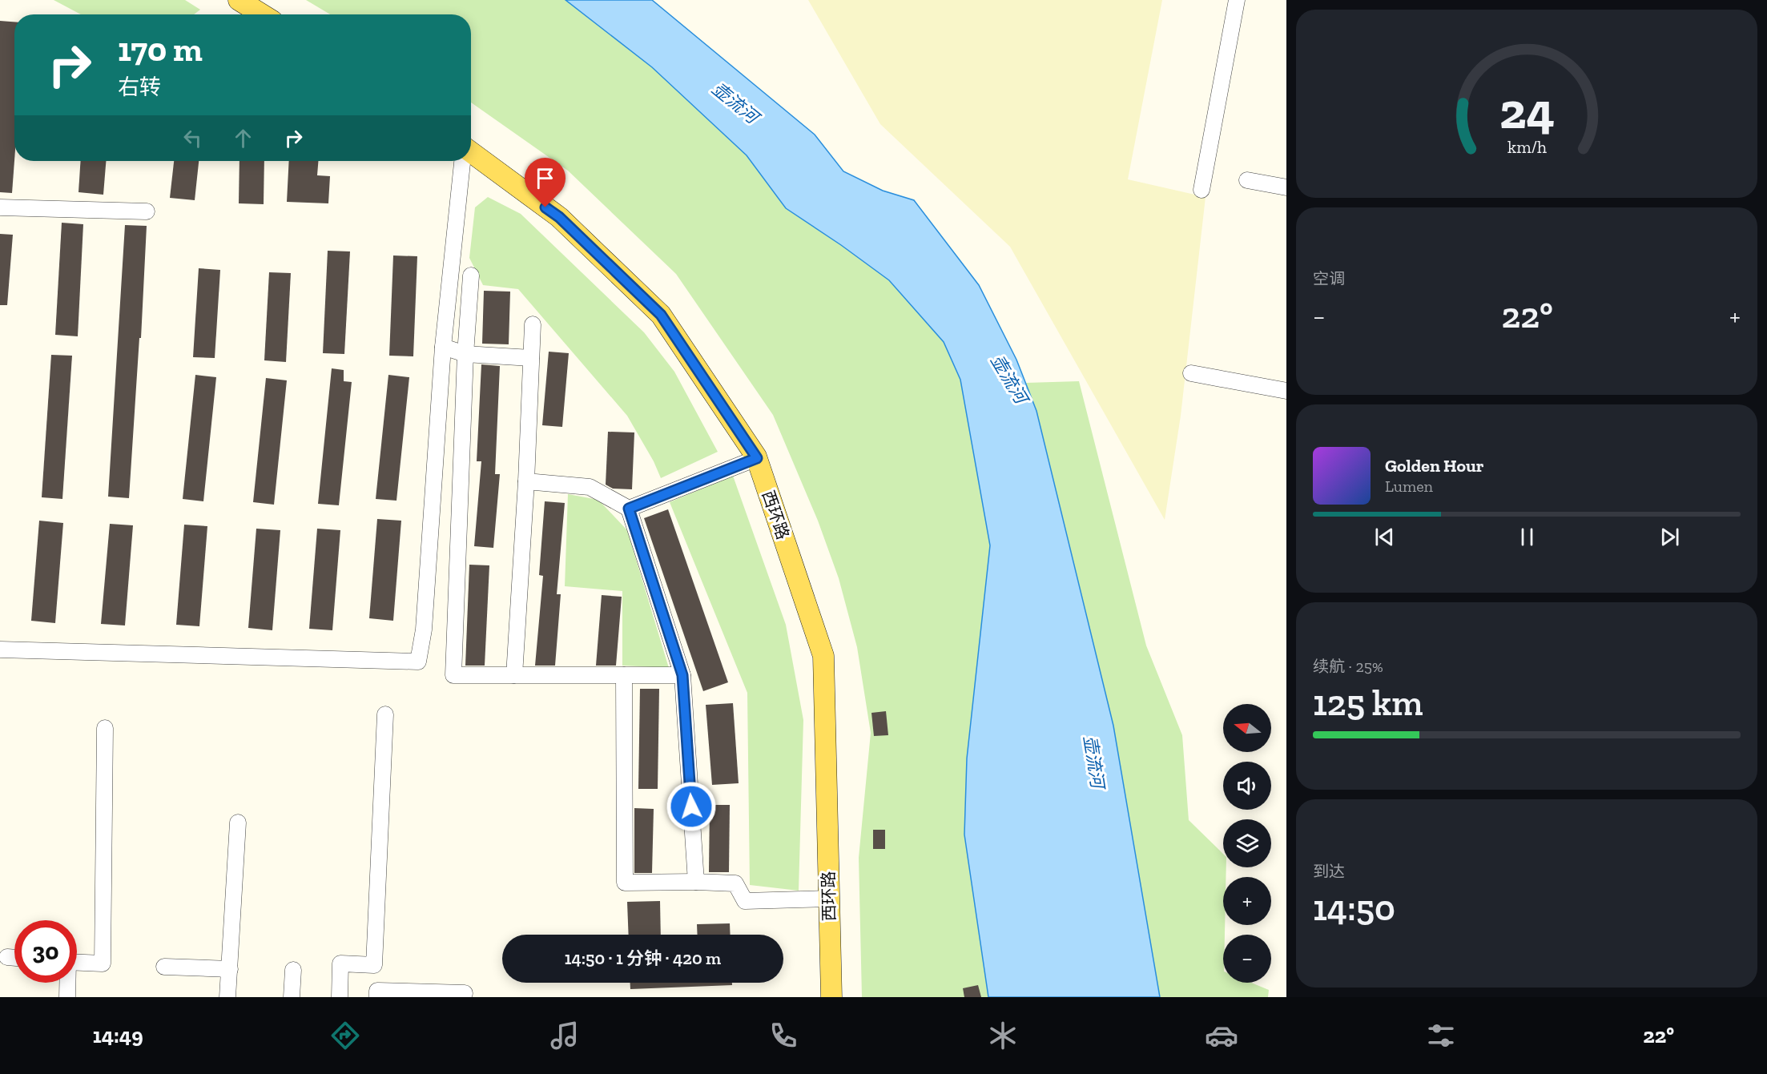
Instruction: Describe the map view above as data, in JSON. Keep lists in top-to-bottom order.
{
  "streets": {
    "main road": ["西环路"]
  },
  "water": ["壶流河"],
  "north": "left",
  "page": {
    "turn": ["170 m", "右转"],
    "tile": [
      "空调",
      ["续航 · 25%", "125 km"],
      ["到达", "14:50"]
    ],
    "heat": ["−", "22°", "+"],
    "song": ["Golden Hour", "Lumen"],
    "map_buttons": ["+", "−"],
    "limit": "30",
    "trip": "14:50 · 1 分钟 · 420 m",
    "tabs": ["14:49", "22°"],
    "gauge": ["24", "km/h"]
  }
}
